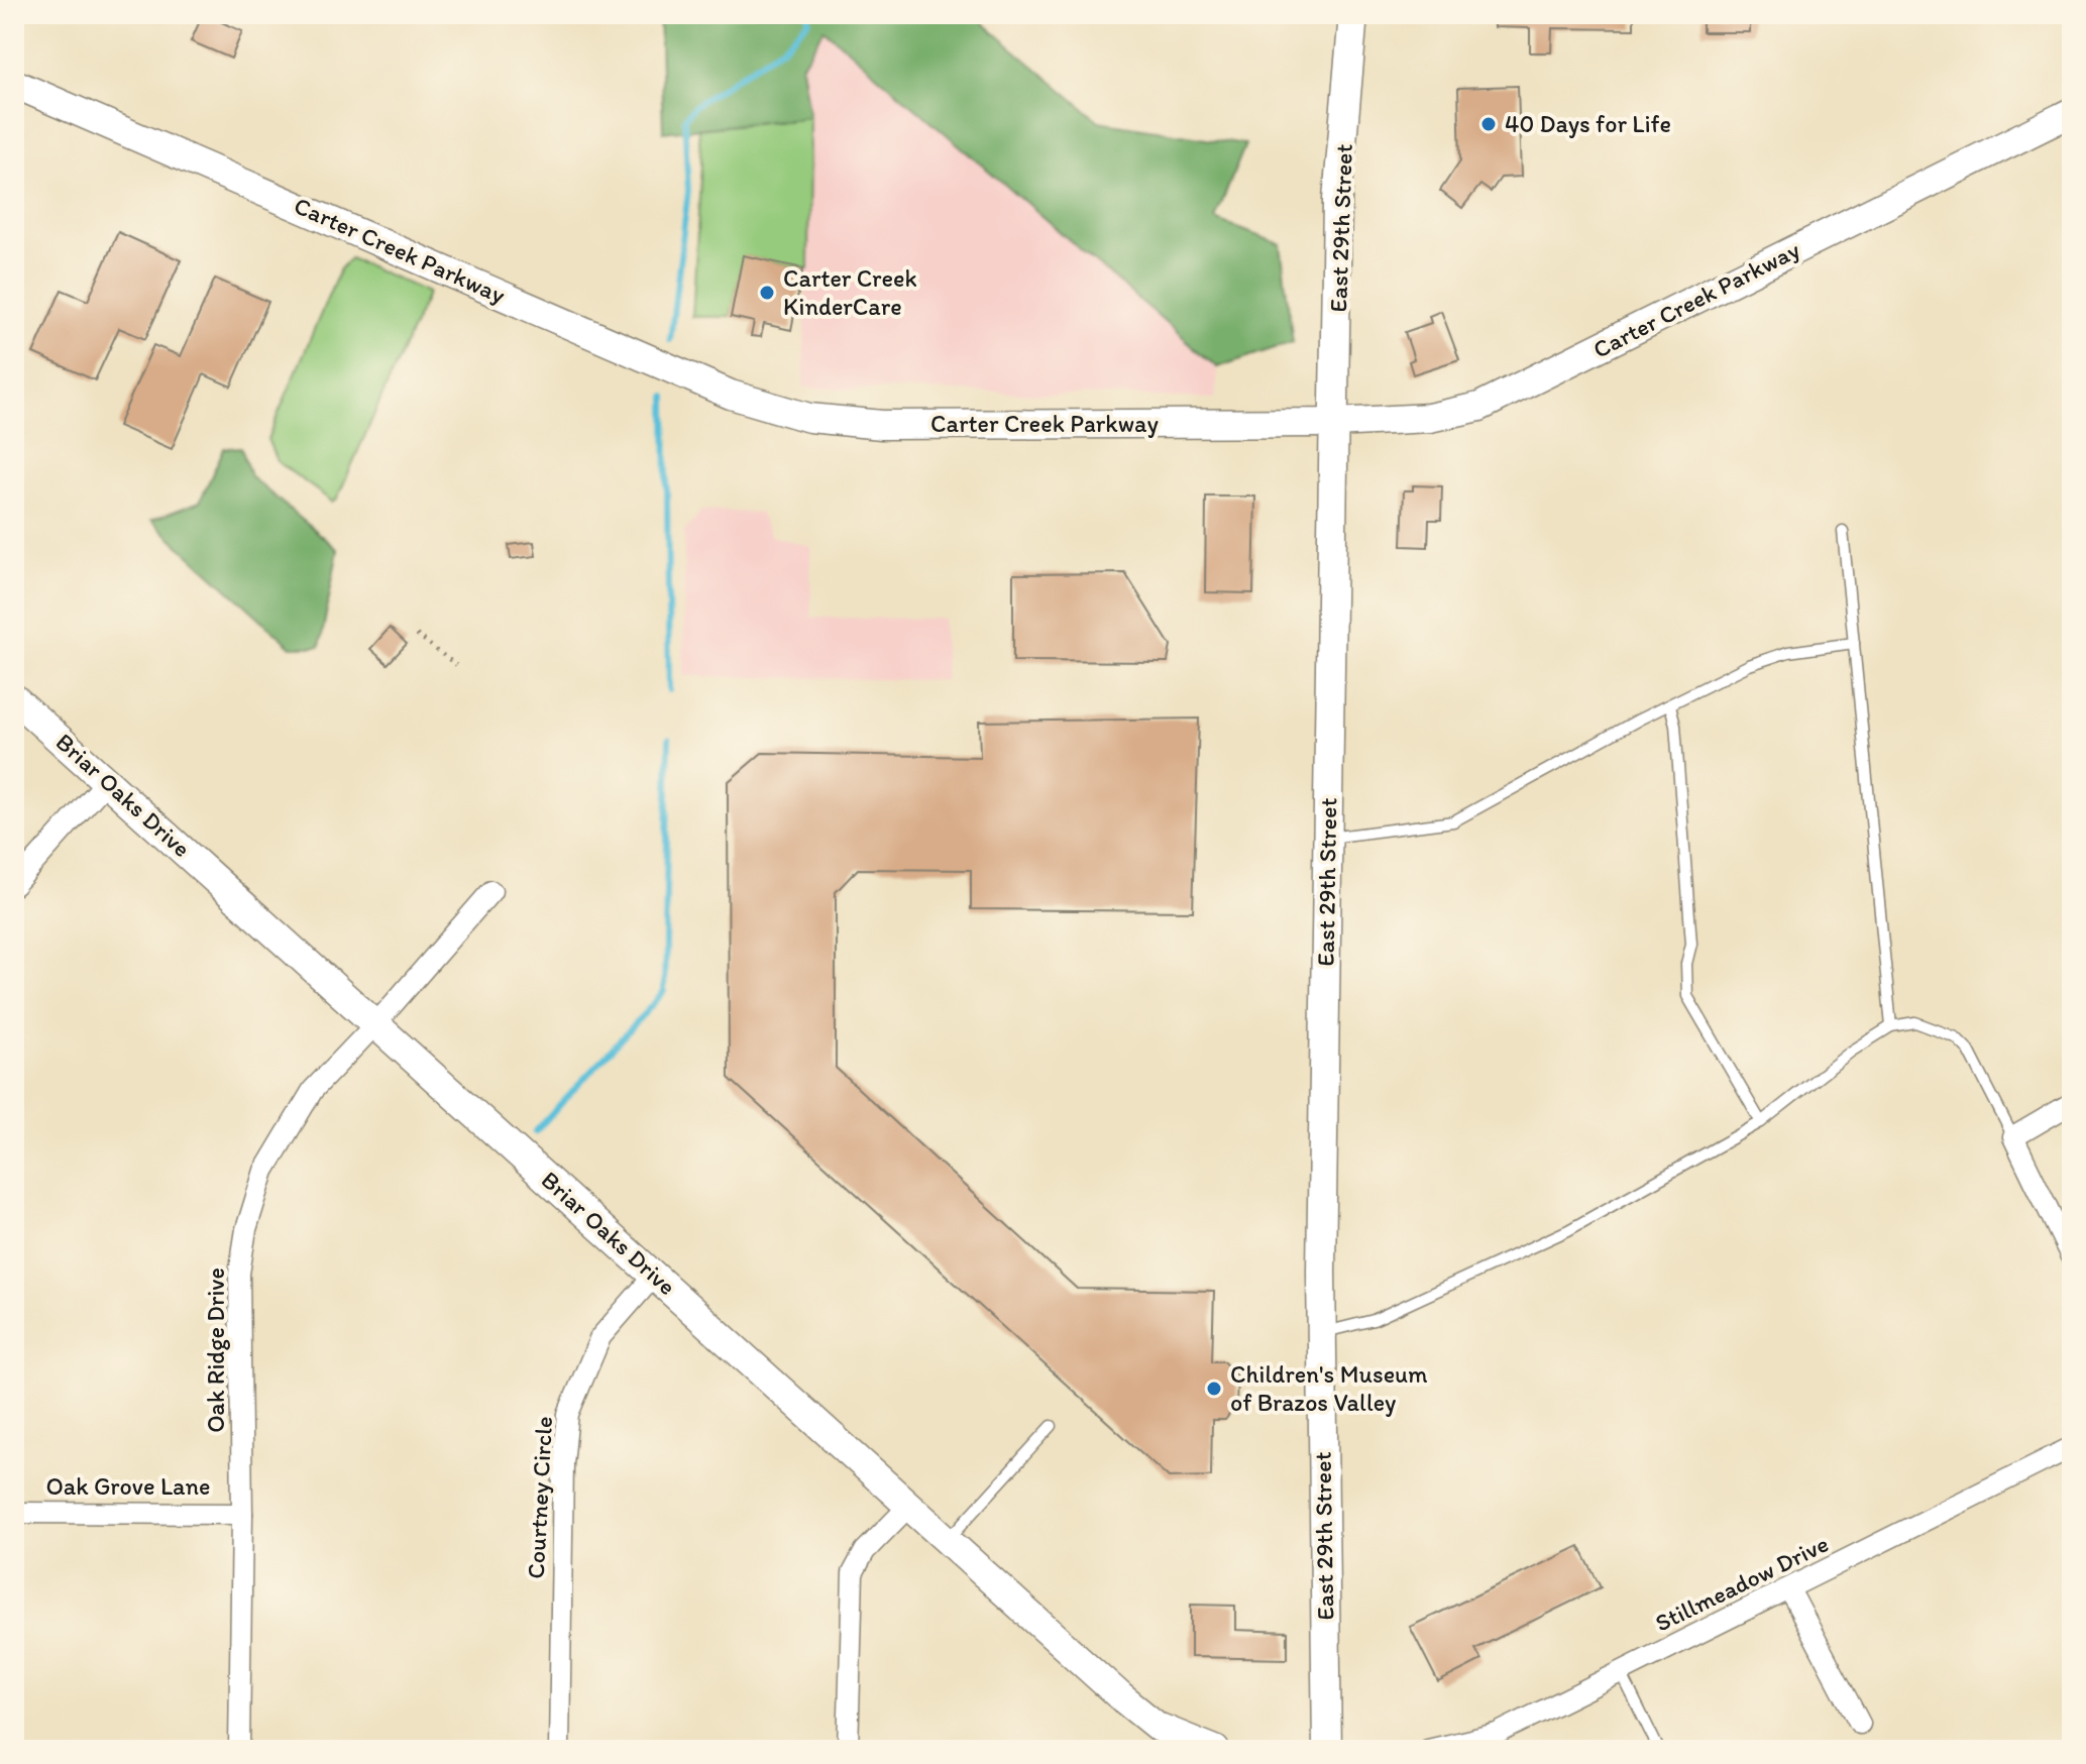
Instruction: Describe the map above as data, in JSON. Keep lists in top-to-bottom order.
{
  "streets": {
    "street": [
      "East 29th Street",
      "Carter Creek Parkway",
      "Briar Oaks Drive",
      "Oak Ridge Drive",
      "Oak Grove Lane",
      "Courtney Circle",
      "Stillmeadow Drive"
    ]
  },
  "crossings": [
    ["East 29th Street", "Carter Creek Parkway"],
    ["Briar Oaks Drive", "Oak Ridge Drive"],
    ["Briar Oaks Drive", "Courtney Circle"],
    ["Oak Ridge Drive", "Oak Grove Lane"]
  ],
  "places": ["40 Days for Life", "Carter Creek KinderCare", "Children's Museum of Brazos Valley"]
}
